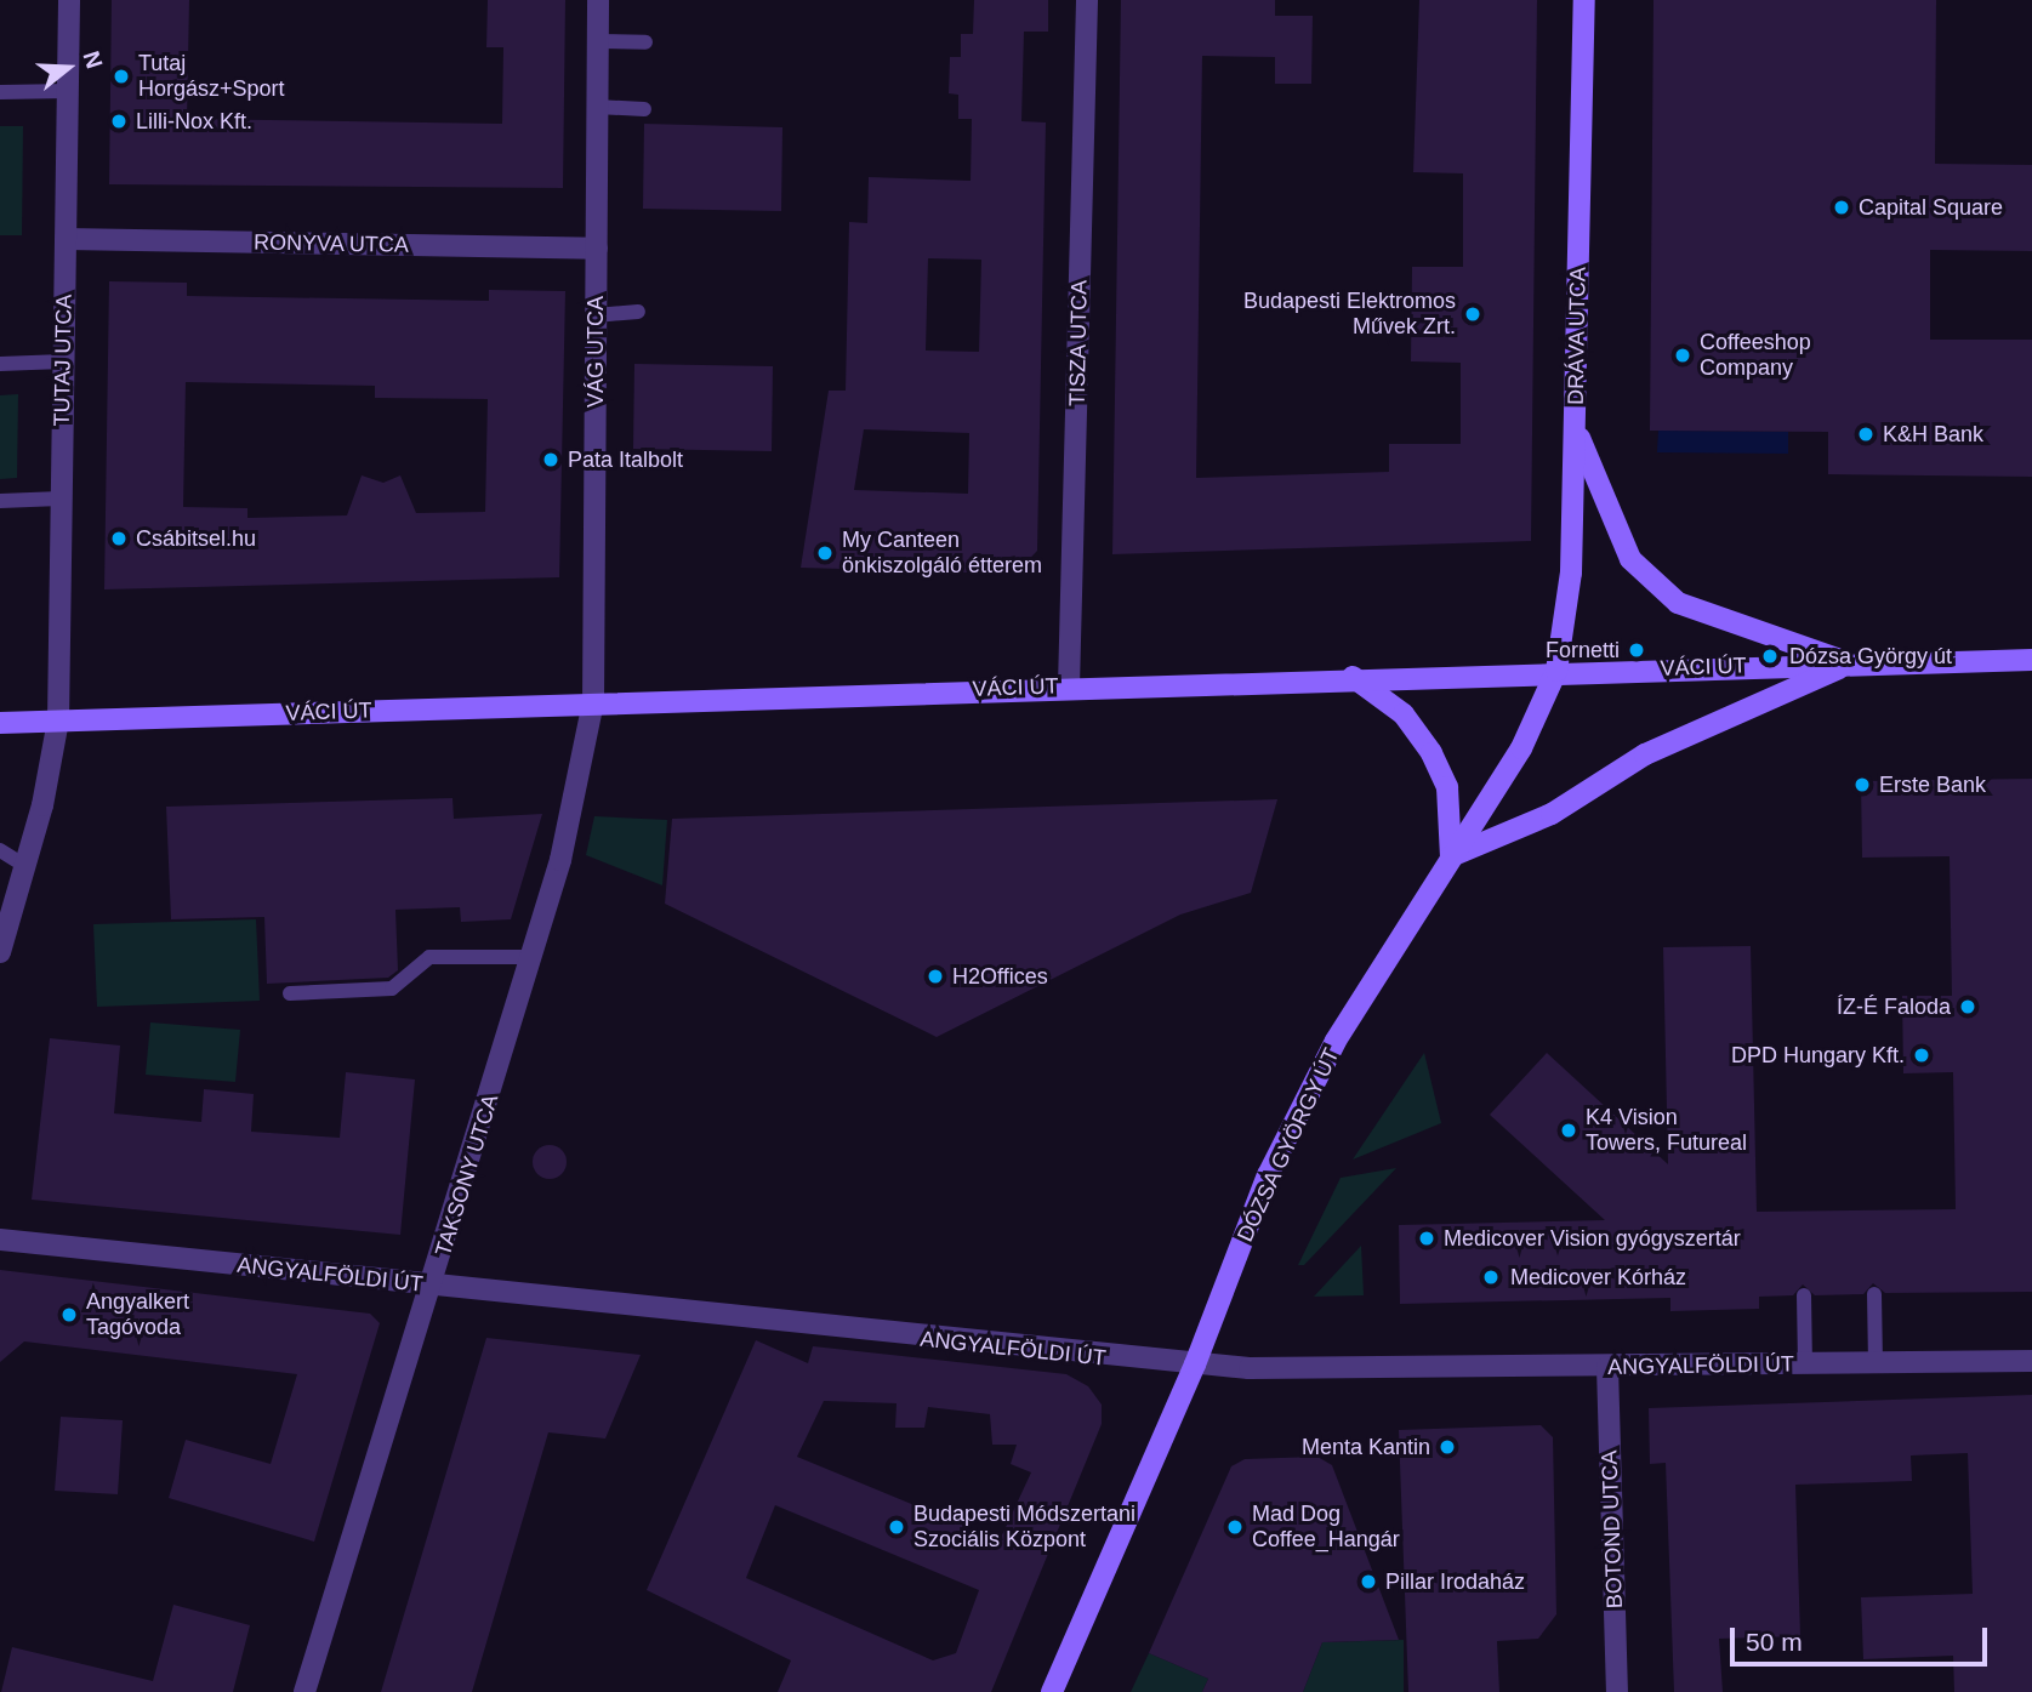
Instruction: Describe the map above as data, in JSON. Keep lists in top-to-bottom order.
{
  "streets": {
    "main road": ["DRÁVA UTCA", "VÁCI ÚT", "DÓZSA GYÖRGY ÚT"],
    "street": [
      "RONYVA UTCA",
      "TISZA UTCA",
      "VÁG UTCA",
      "TUTAJ UTCA",
      "TAKSONY UTCA",
      "ANGYALFÖLDI ÚT",
      "BOTOND UTCA"
    ]
  },
  "crossings": [
    ["RONYVA UTCA", "VÁG UTCA"],
    ["RONYVA UTCA", "TUTAJ UTCA"],
    ["DRÁVA UTCA", "VÁCI ÚT"],
    ["DRÁVA UTCA", "DÓZSA GYÖRGY ÚT"],
    ["TISZA UTCA", "VÁCI ÚT"],
    ["VÁG UTCA", "VÁCI ÚT"],
    ["VÁG UTCA", "TAKSONY UTCA"],
    ["TUTAJ UTCA", "VÁCI ÚT"],
    ["VÁCI ÚT", "DÓZSA GYÖRGY ÚT"],
    ["VÁCI ÚT", "TAKSONY UTCA"],
    ["DÓZSA GYÖRGY ÚT", "ANGYALFÖLDI ÚT"],
    ["TAKSONY UTCA", "ANGYALFÖLDI ÚT"],
    ["ANGYALFÖLDI ÚT", "BOTOND UTCA"]
  ],
  "places": [
    "Tutaj Horgász+Sport",
    "Lilli-Nox Kft.",
    "Capital Square",
    "Budapesti Elektromos Művek Zrt.",
    "Coffeeshop Company",
    "K&H Bank",
    "Pata Italbolt",
    "Csábitsel.hu",
    "My Canteen önkiszolgáló étterem",
    "Fornetti",
    "Dózsa György út",
    "Erste Bank",
    "H2Offices",
    "ÍZ-É Faloda",
    "DPD Hungary Kft.",
    "K4 Vision Towers, Futureal",
    "Medicover Vision gyógyszertár",
    "Medicover Kórház",
    "Angyalkert Tagóvoda",
    "Menta Kantin",
    "Budapesti Módszertani Szociális Központ",
    "Mad Dog Coffee_Hangár",
    "Pillar Irodaház"
  ],
  "scale_bar": "50 m",
  "north": "right"
}
